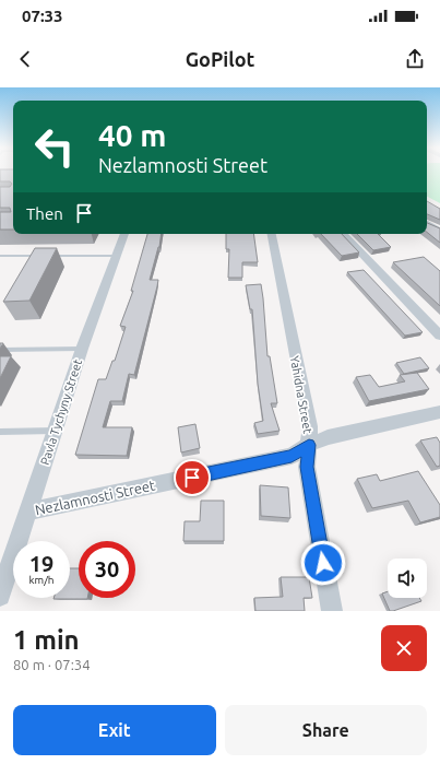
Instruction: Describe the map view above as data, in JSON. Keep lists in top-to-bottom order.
{
  "streets": {
    "street": ["Yahidna Street", "Pavla Tychyny Street", "Nezlamnosti Street"]
  },
  "crossings": [
    ["Yahidna Street", "Nezlamnosti Street"],
    ["Pavla Tychyny Street", "Nezlamnosti Street"]
  ],
  "page": {
    "status": "07:33",
    "header": "GoPilot",
    "turn": ["40 m", "Nezlamnosti Street"],
    "then": "Then",
    "speed": "19 km/h",
    "limit": "30",
    "heading": ["1 min", "80 m · 07:34"],
    "buttons": ["Exit", "Share"]
  }
}
